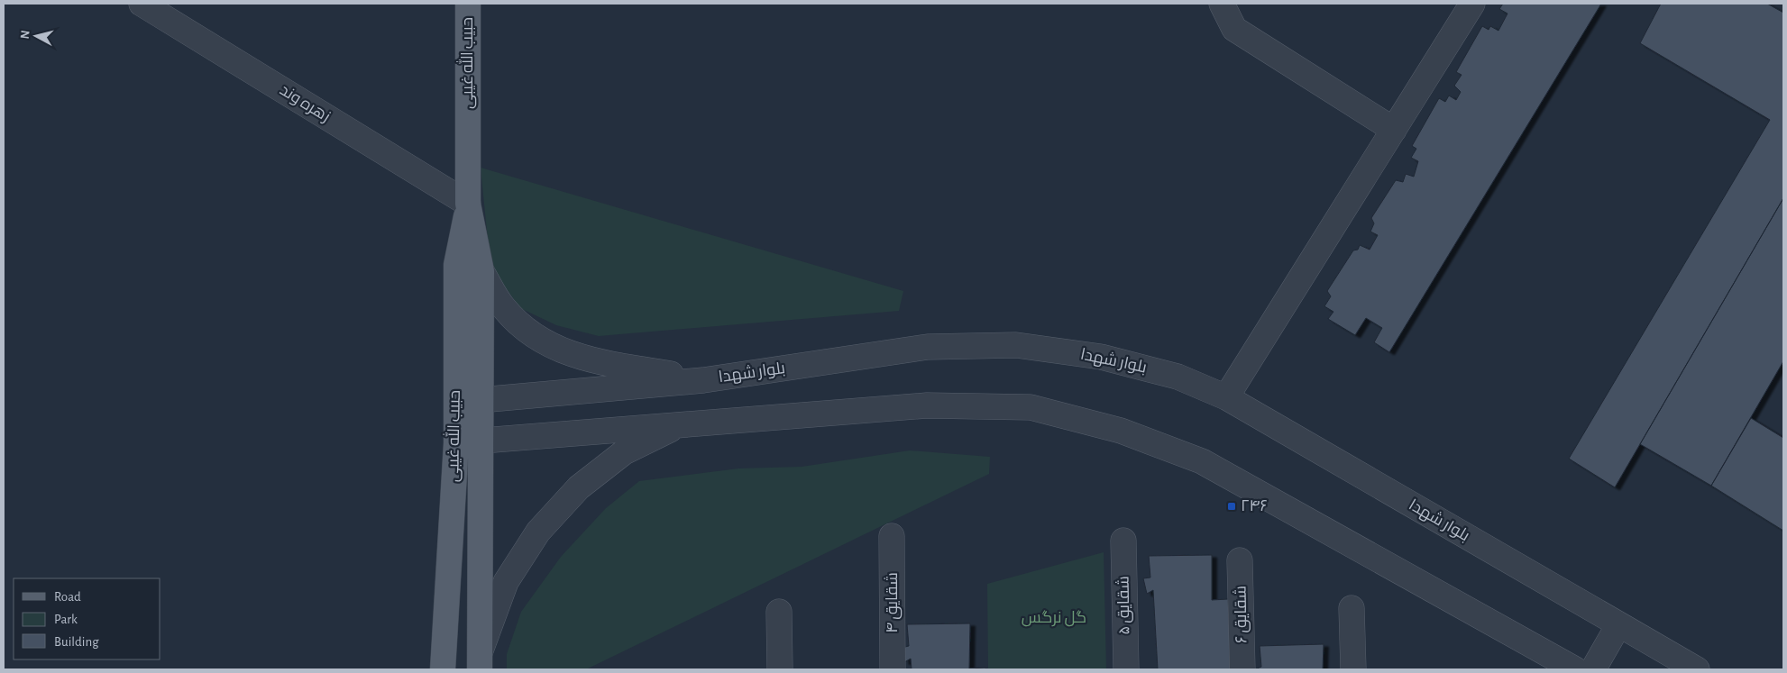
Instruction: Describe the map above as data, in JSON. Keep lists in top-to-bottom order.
{
  "streets": {
    "main road": ["حبیب الله غیبی"],
    "street": [
      "زهره وند",
      "بلوار شهدا",
      "شقایق ۴",
      "شقایق ۵",
      "شقایق ۶"
    ]
  },
  "crossings": [
    ["حبیب الله غیبی", "زهره وند"],
    ["حبیب الله غیبی", "بلوار شهدا"]
  ],
  "parks": ["گل نرگس"],
  "places": {
    "transit": ["۲۴۶"]
  },
  "legend": ["Road", "Park", "Building"],
  "north": "left"
}
